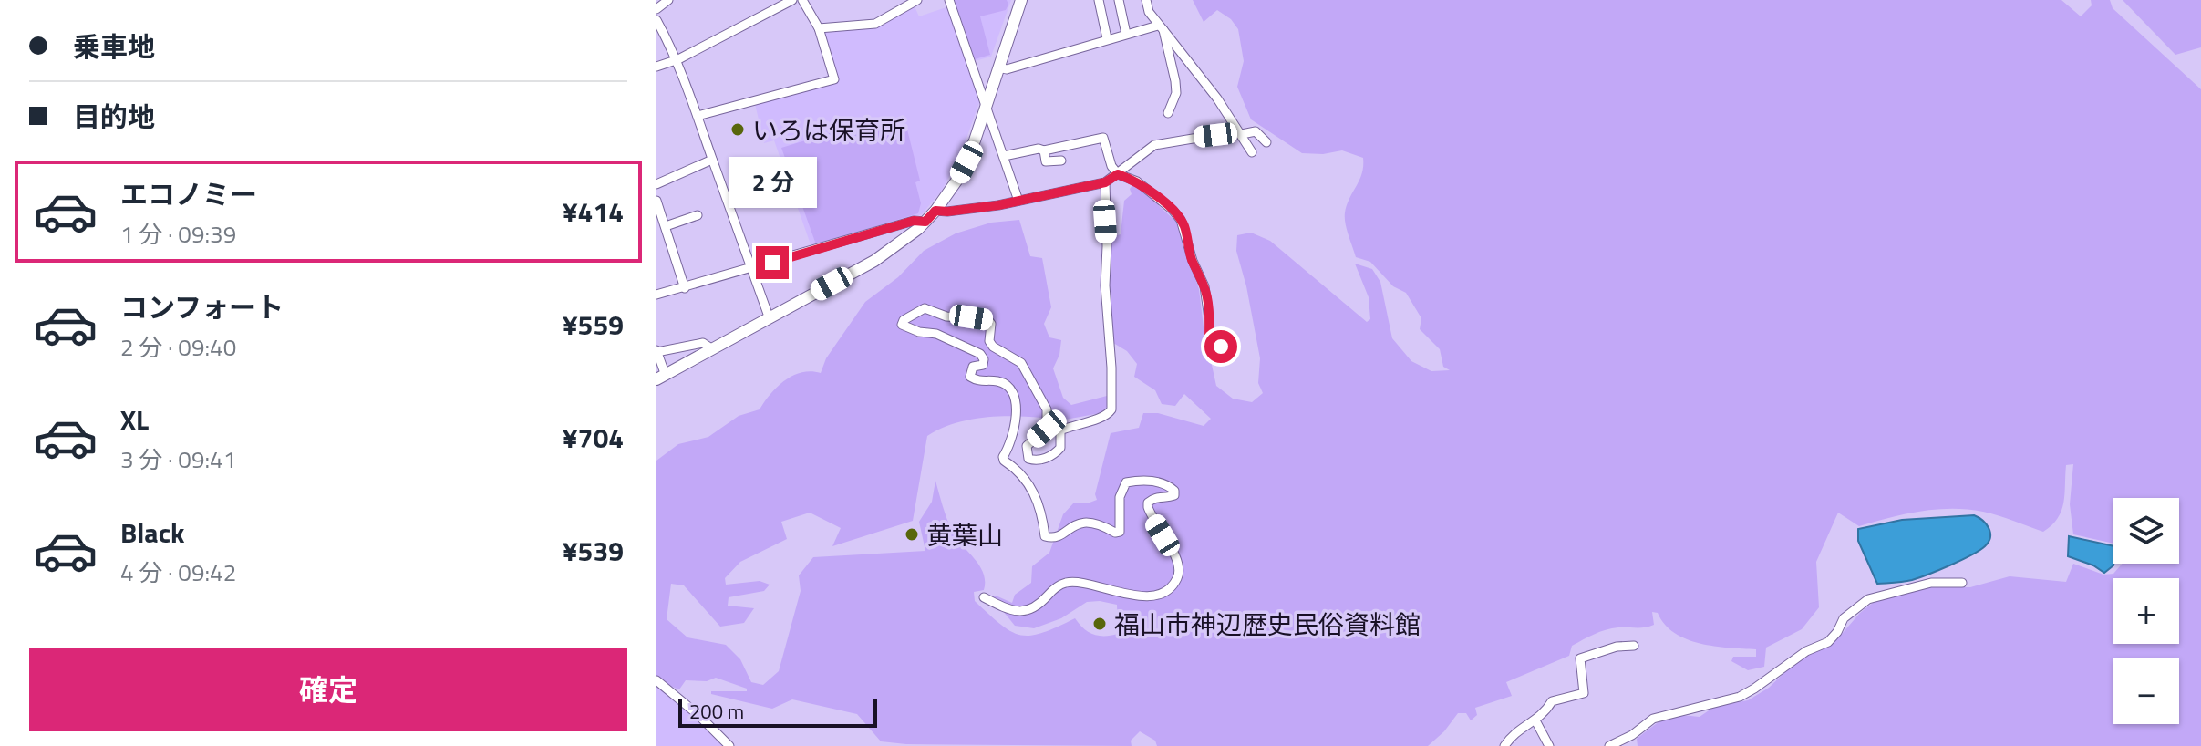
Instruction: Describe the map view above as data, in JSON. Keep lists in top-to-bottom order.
{
  "places": ["いろは保育所", "黄葉山", "福山市神辺歴史民俗資料館"],
  "scale_bar": "200 m",
  "page": {
    "banner": ["乗車地", "目的地"],
    "bubble": "2 分",
    "list": [
      {
        "name": "エコノミー",
        "note": "1 分 · 09:39",
        "value": "¥414"
      },
      {
        "name": "コンフォート",
        "note": "2 分 · 09:40",
        "value": "¥559"
      },
      {
        "name": "XL",
        "note": "3 分 · 09:41",
        "value": "¥704"
      },
      {
        "name": "Black",
        "note": "4 分 · 09:42",
        "value": "¥539"
      }
    ],
    "map_buttons": ["+", "−"],
    "buttons": "確定",
    "scale": "200 m"
  }
}
